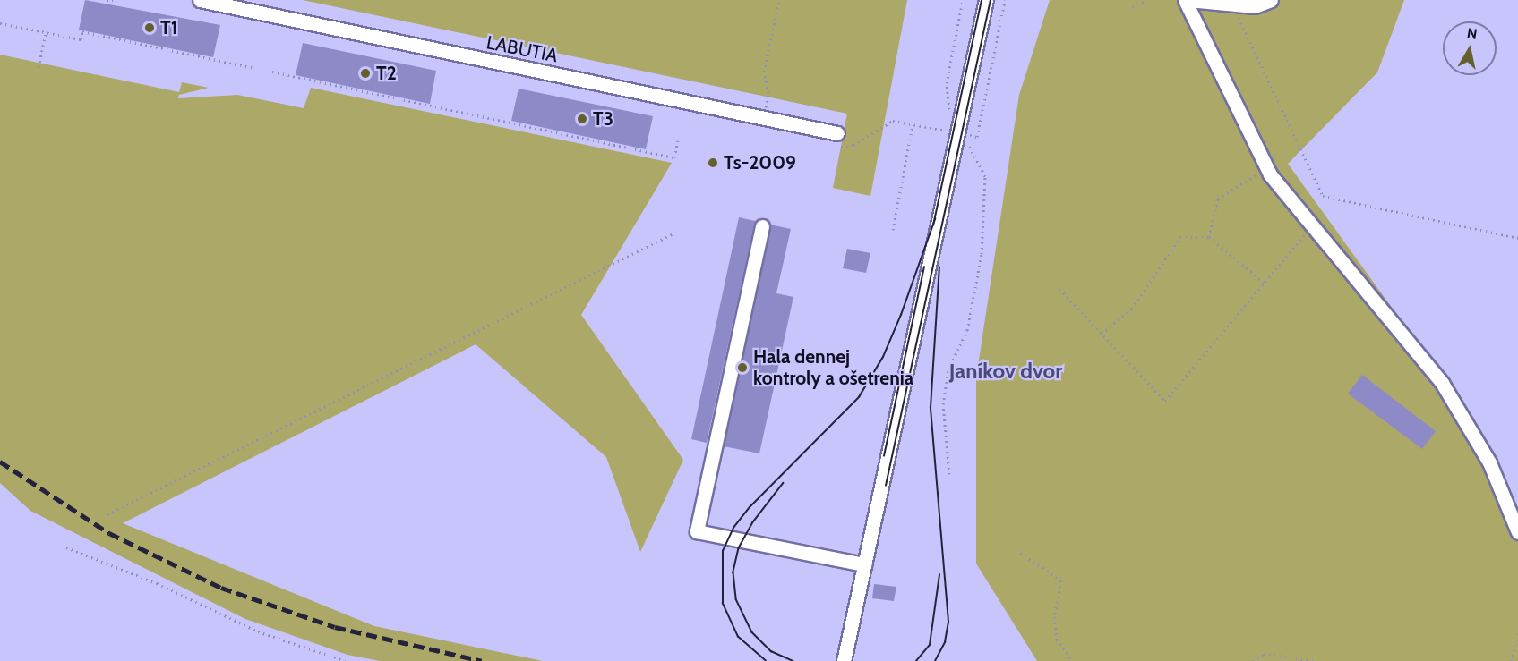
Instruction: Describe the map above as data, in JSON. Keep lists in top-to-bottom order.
{
  "streets": {
    "street": ["LABUTIA"]
  },
  "districts": ["Janíkov dvor"],
  "places": [
    "T1",
    "T2",
    "T3",
    "Ts-2009",
    "Hala dennej kontroly a ošetrenia"
  ],
  "north": "top"
}
